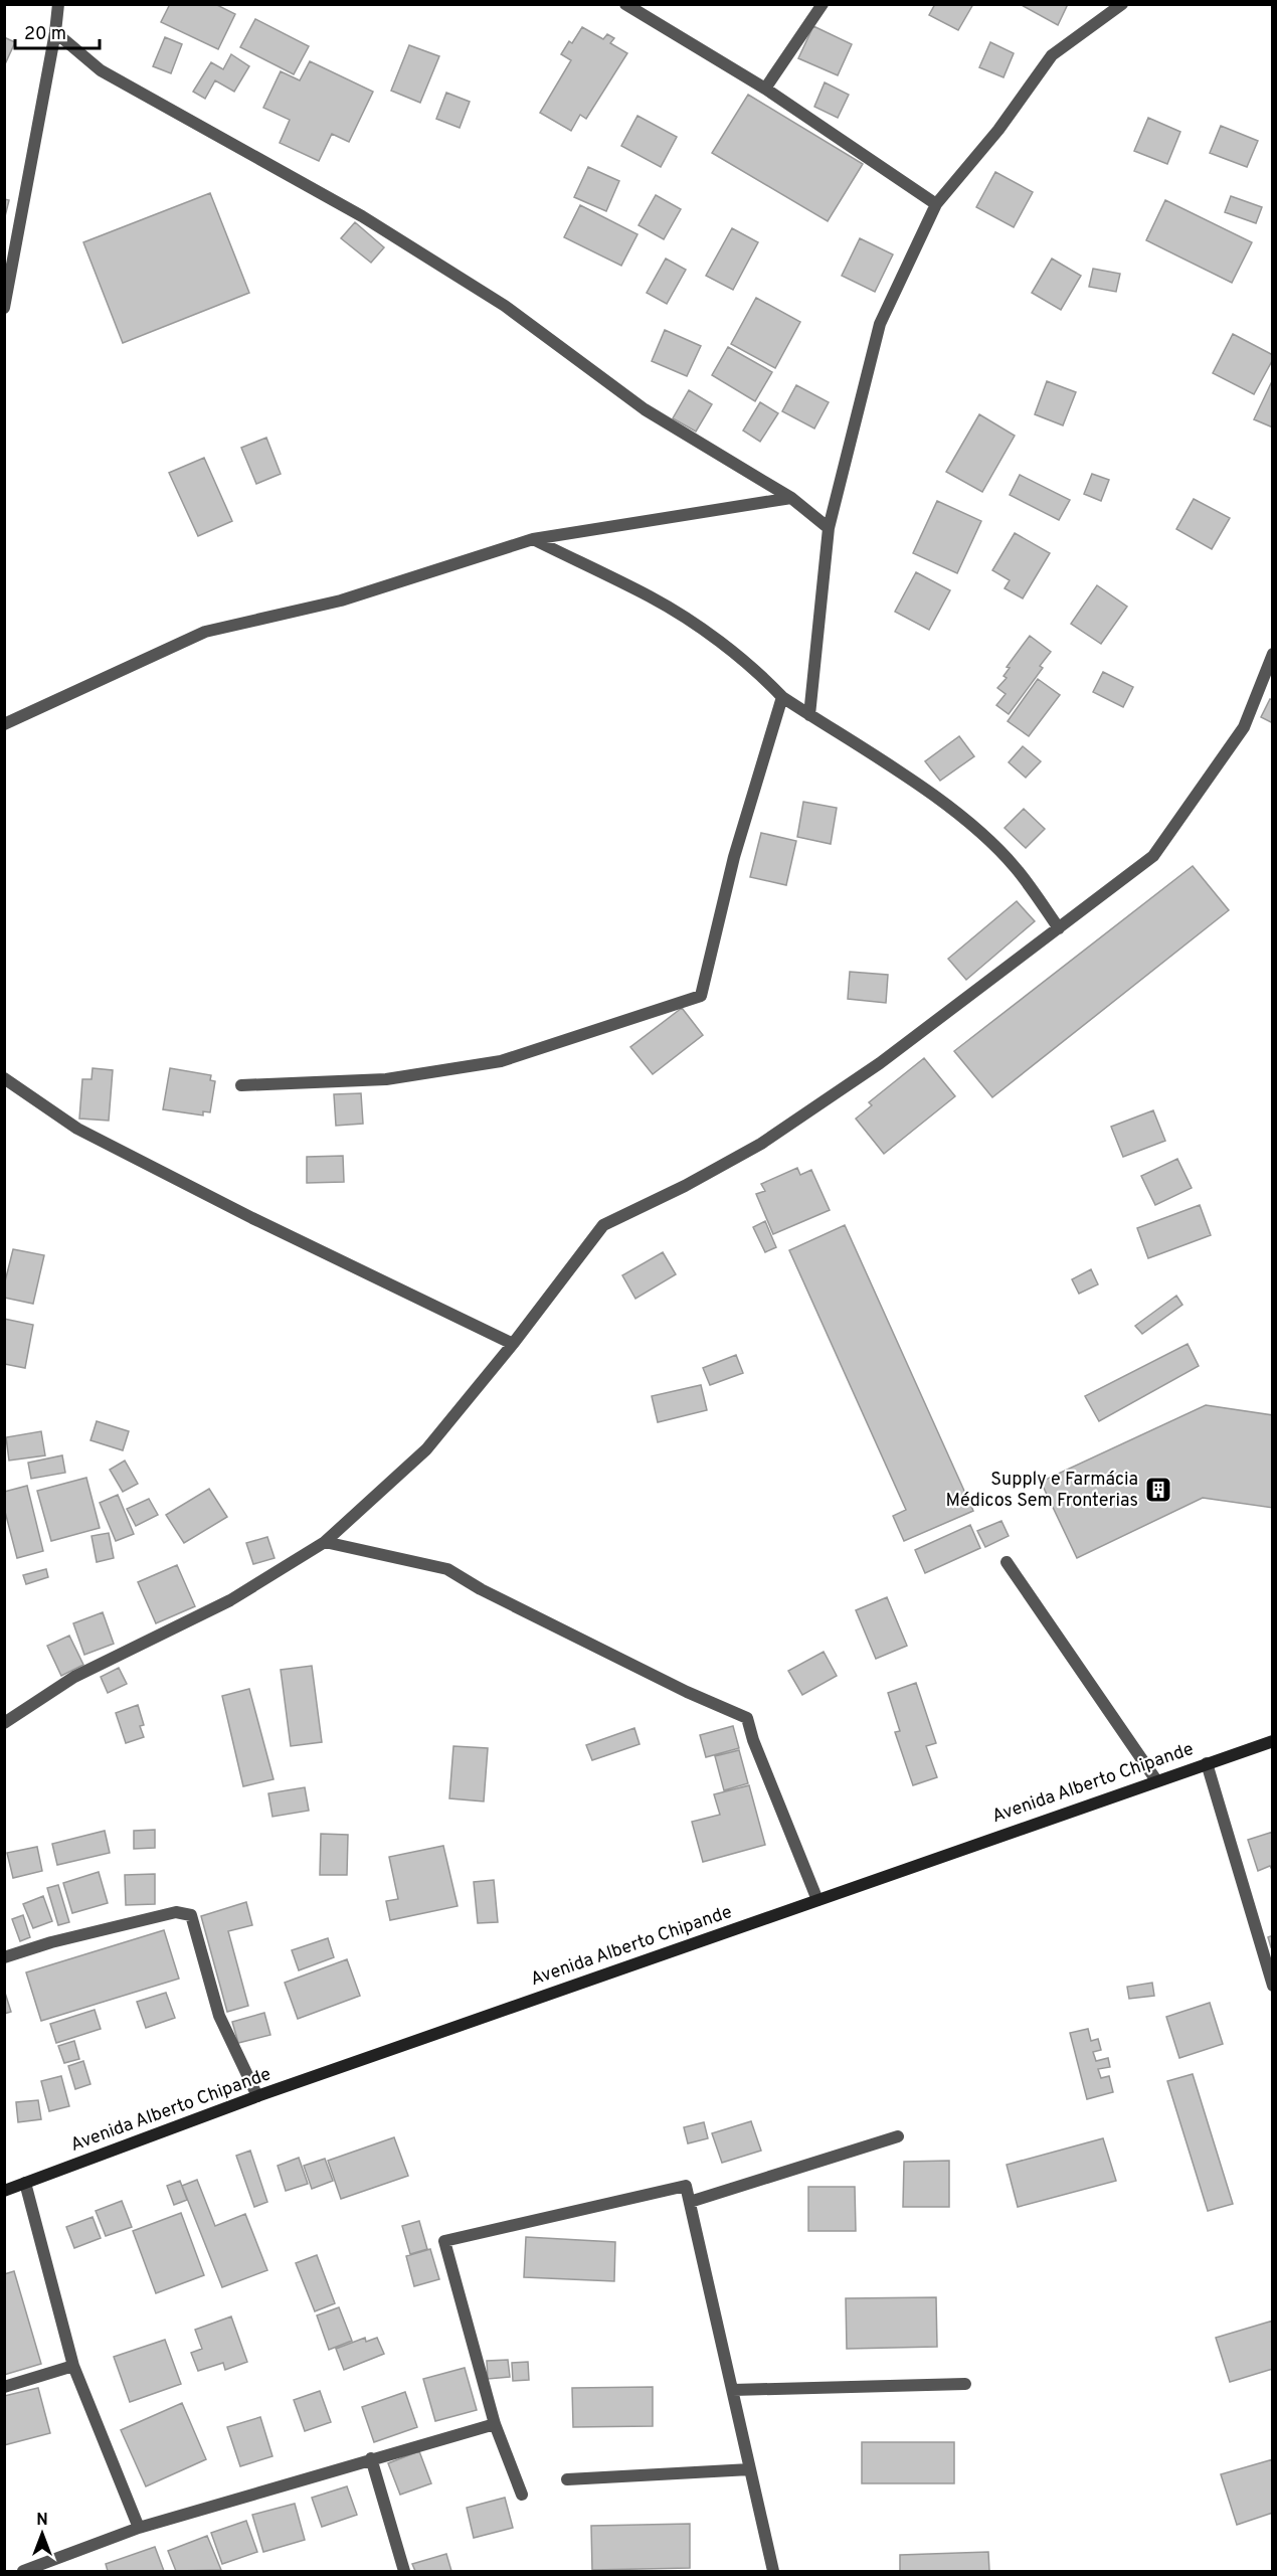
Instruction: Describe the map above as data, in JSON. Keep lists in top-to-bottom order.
{
  "streets": {
    "main road": ["Avenida Alberto Chipande"]
  },
  "places": {
    "building": ["Supply e Farmácia Médicos Sem Fronterias"]
  },
  "scale_bar": "20 m",
  "north": "top"
}
